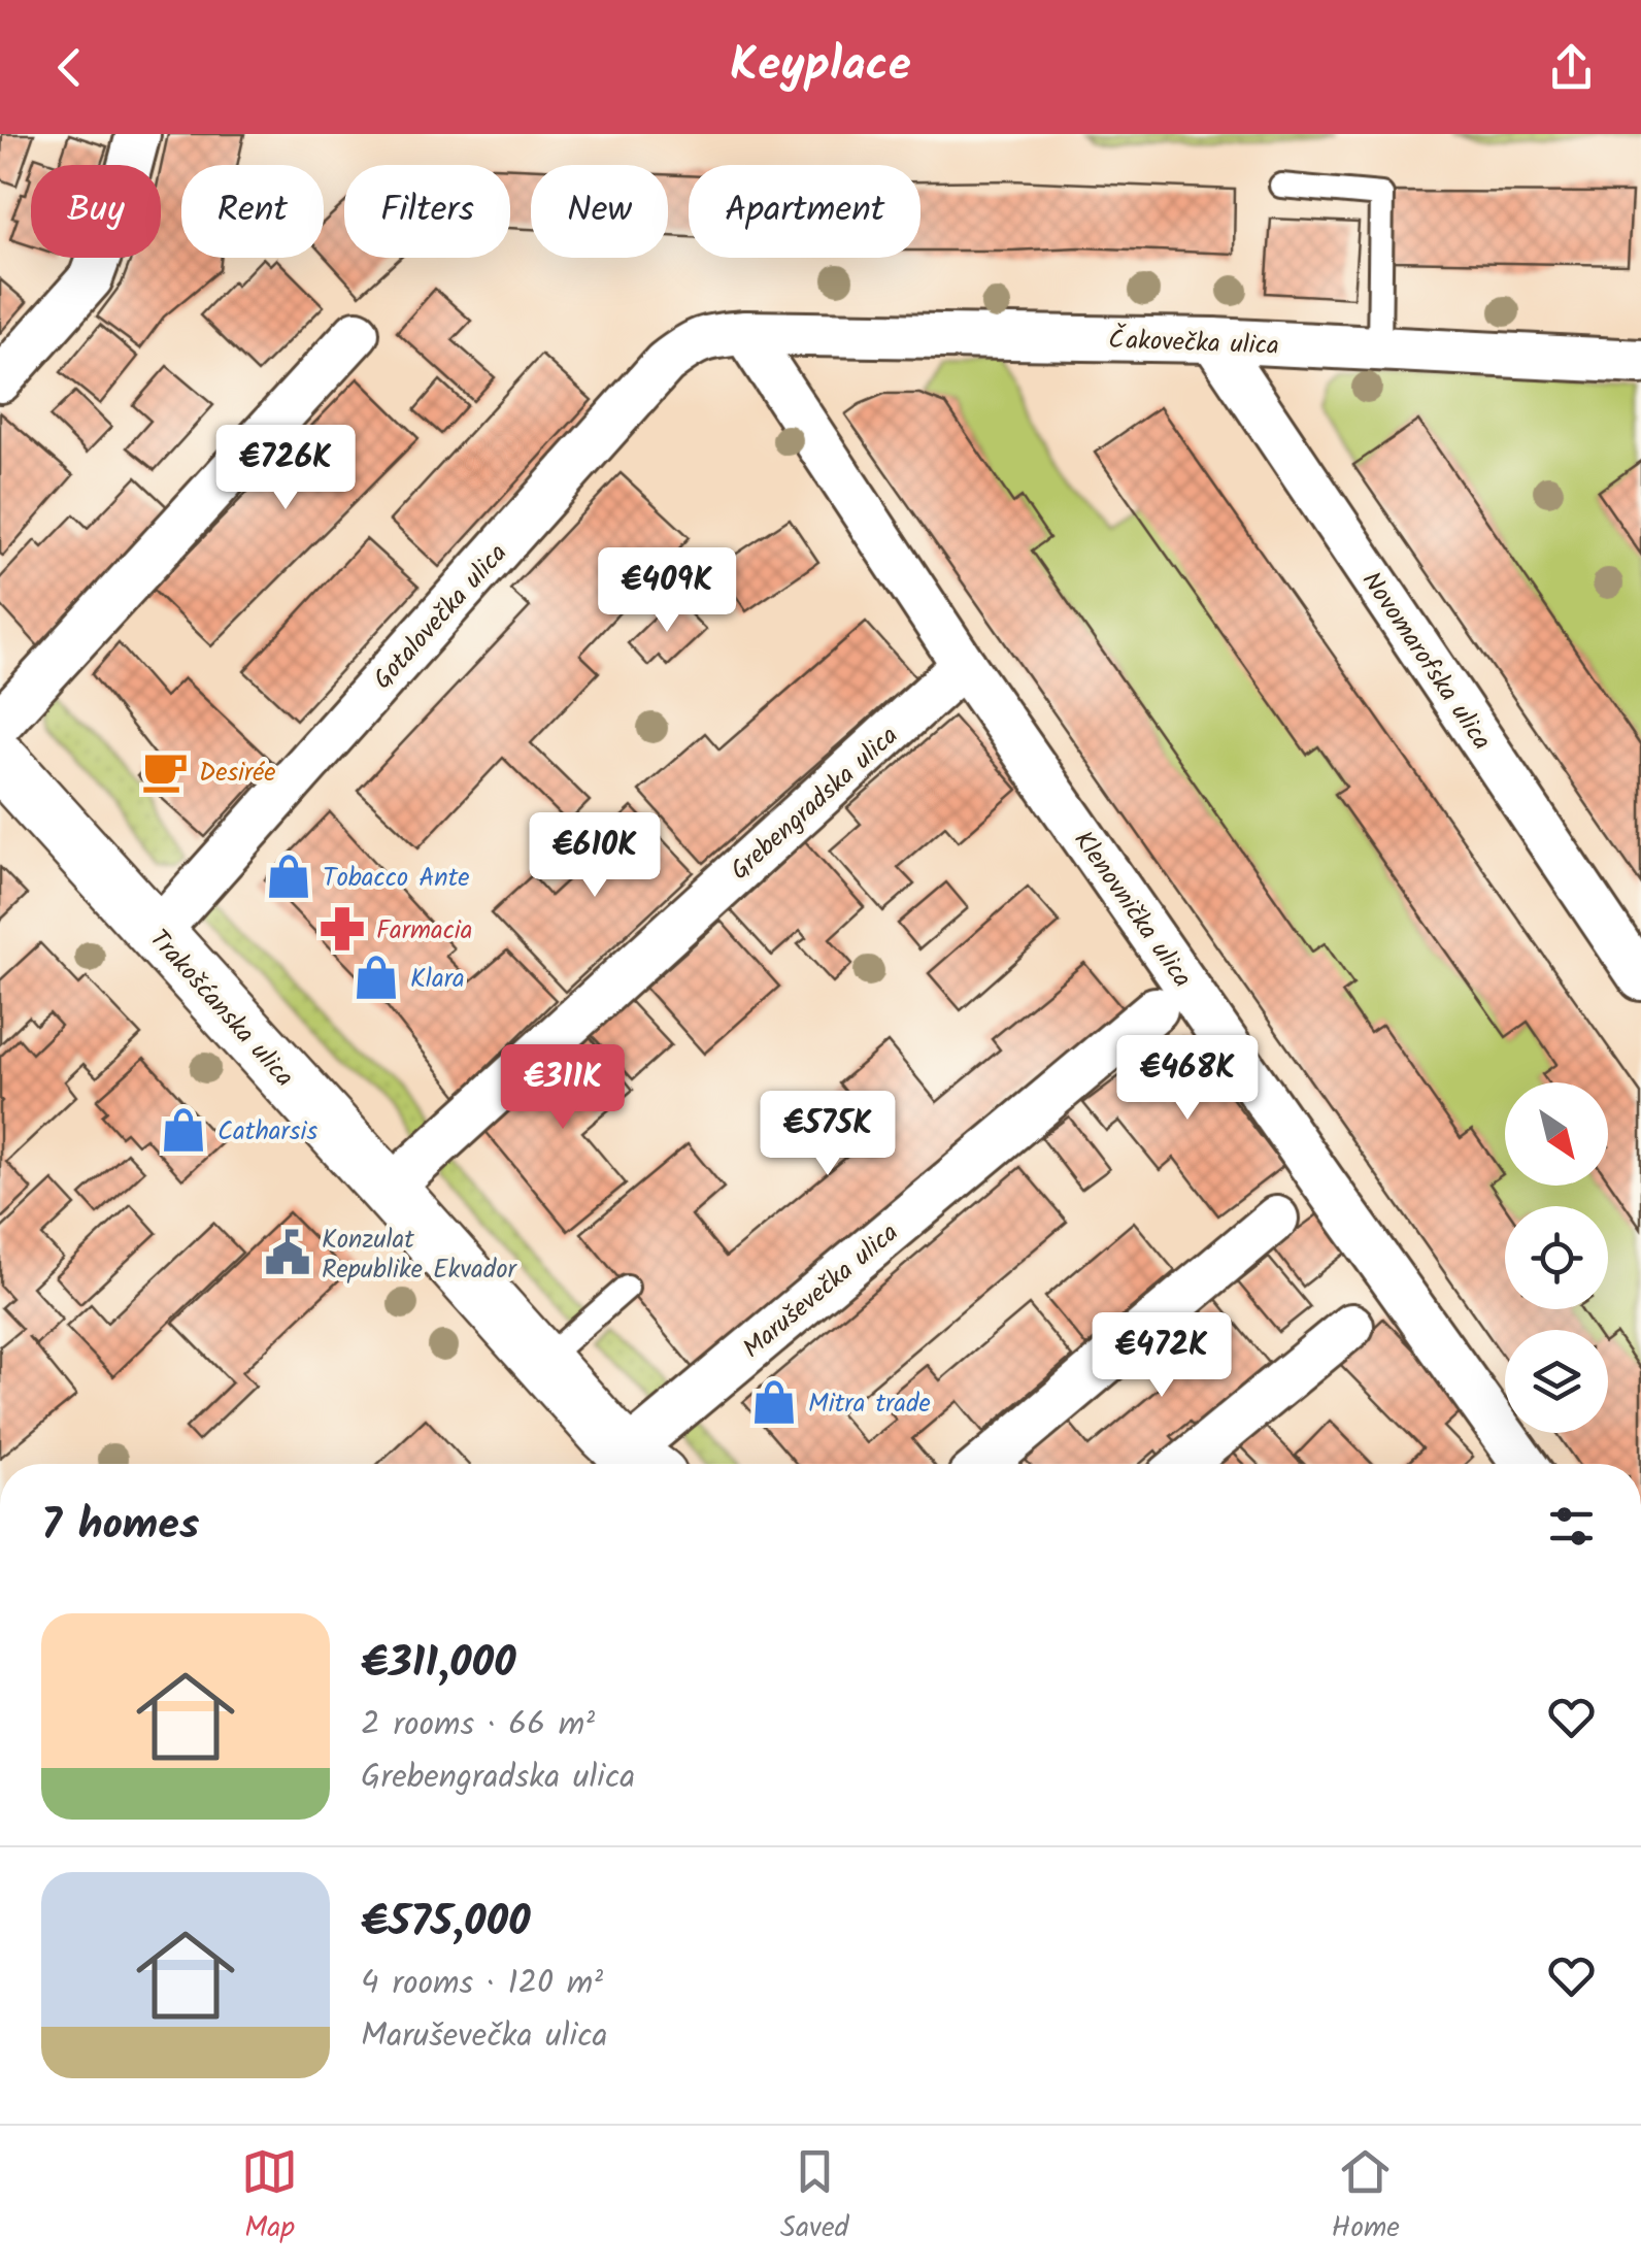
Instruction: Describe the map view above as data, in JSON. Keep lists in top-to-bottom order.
{
  "streets": {
    "street": [
      "Čakovečka ulica",
      "Gotalovečka ulica",
      "Novomarofska ulica",
      "Grebengradska ulica",
      "Klenovnička ulica",
      "Trakošćanska ulica",
      "Maruševečka ulica"
    ]
  },
  "crossings": [
    ["Čakovečka ulica", "Gotalovečka ulica"],
    ["Čakovečka ulica", "Novomarofska ulica"],
    ["Čakovečka ulica", "Klenovnička ulica"],
    ["Gotalovečka ulica", "Klenovnička ulica"],
    ["Gotalovečka ulica", "Trakošćanska ulica"],
    ["Grebengradska ulica", "Klenovnička ulica"],
    ["Grebengradska ulica", "Trakošćanska ulica"]
  ],
  "places": {
    "cafe": ["Desirée"],
    "shop": [
      "Tobacco Ante",
      "Klara",
      "Catharsis",
      "Mitra trade"
    ],
    "pharmacy": ["Farmacia"],
    "public building": ["Konzulat Republike Ekvador"]
  },
  "north": "bottom right",
  "page": {
    "header": "Keyplace",
    "chip": [
      "Buy",
      "Rent",
      "Filters",
      "New",
      "Apartment"
    ],
    "price": [
      "€726K",
      "€409K",
      "€610K",
      "€468K",
      "€311K",
      "€575K",
      "€472K"
    ],
    "heading": "7 homes",
    "list": [
      {
        "name": "€311,000",
        "note": "2 rooms · 66 m² · Grebengradska ulica"
      },
      {
        "name": "€575,000",
        "note": "4 rooms · 120 m² · Maruševečka ulica"
      }
    ],
    "tabs": ["Map", "Saved", "Home"]
  }
}
